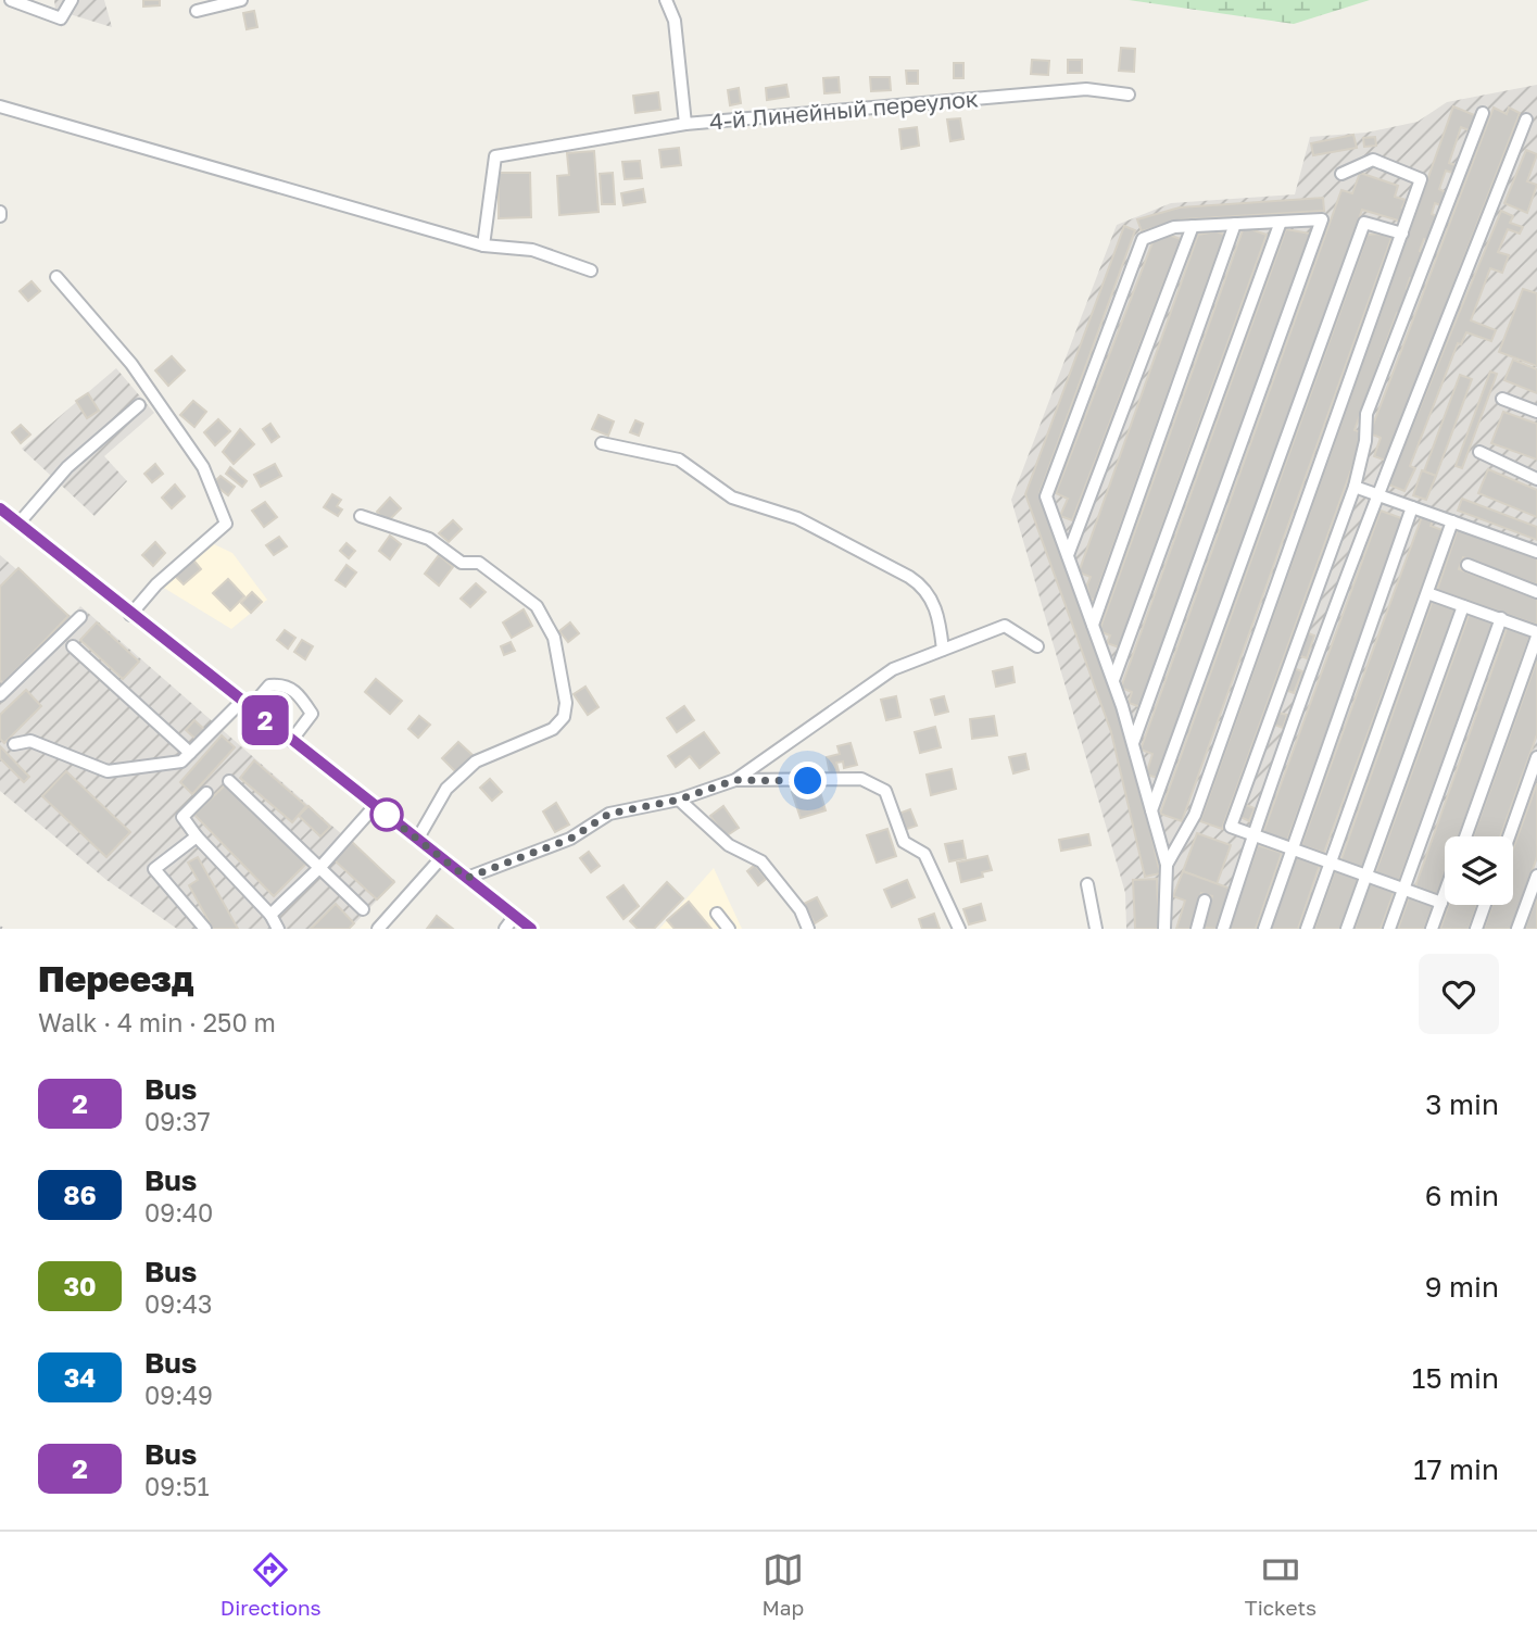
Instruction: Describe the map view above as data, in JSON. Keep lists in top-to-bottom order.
{
  "streets": {
    "street": ["4-й Линейный переулок"]
  },
  "lines": ["bus line 2"],
  "page": {
    "on_map": "2",
    "heading": ["Переезд", "Walk · 4 min · 250 m"],
    "list": [
      {
        "mark": "2",
        "name": "Bus",
        "note": "09:37",
        "value": "3 min"
      },
      {
        "mark": "86",
        "name": "Bus",
        "note": "09:40",
        "value": "6 min"
      },
      {
        "mark": "30",
        "name": "Bus",
        "note": "09:43",
        "value": "9 min"
      },
      {
        "mark": "34",
        "name": "Bus",
        "note": "09:49",
        "value": "15 min"
      },
      {
        "mark": "2",
        "name": "Bus",
        "note": "09:51",
        "value": "17 min"
      }
    ],
    "tabs": ["Directions", "Map", "Tickets"]
  }
}
